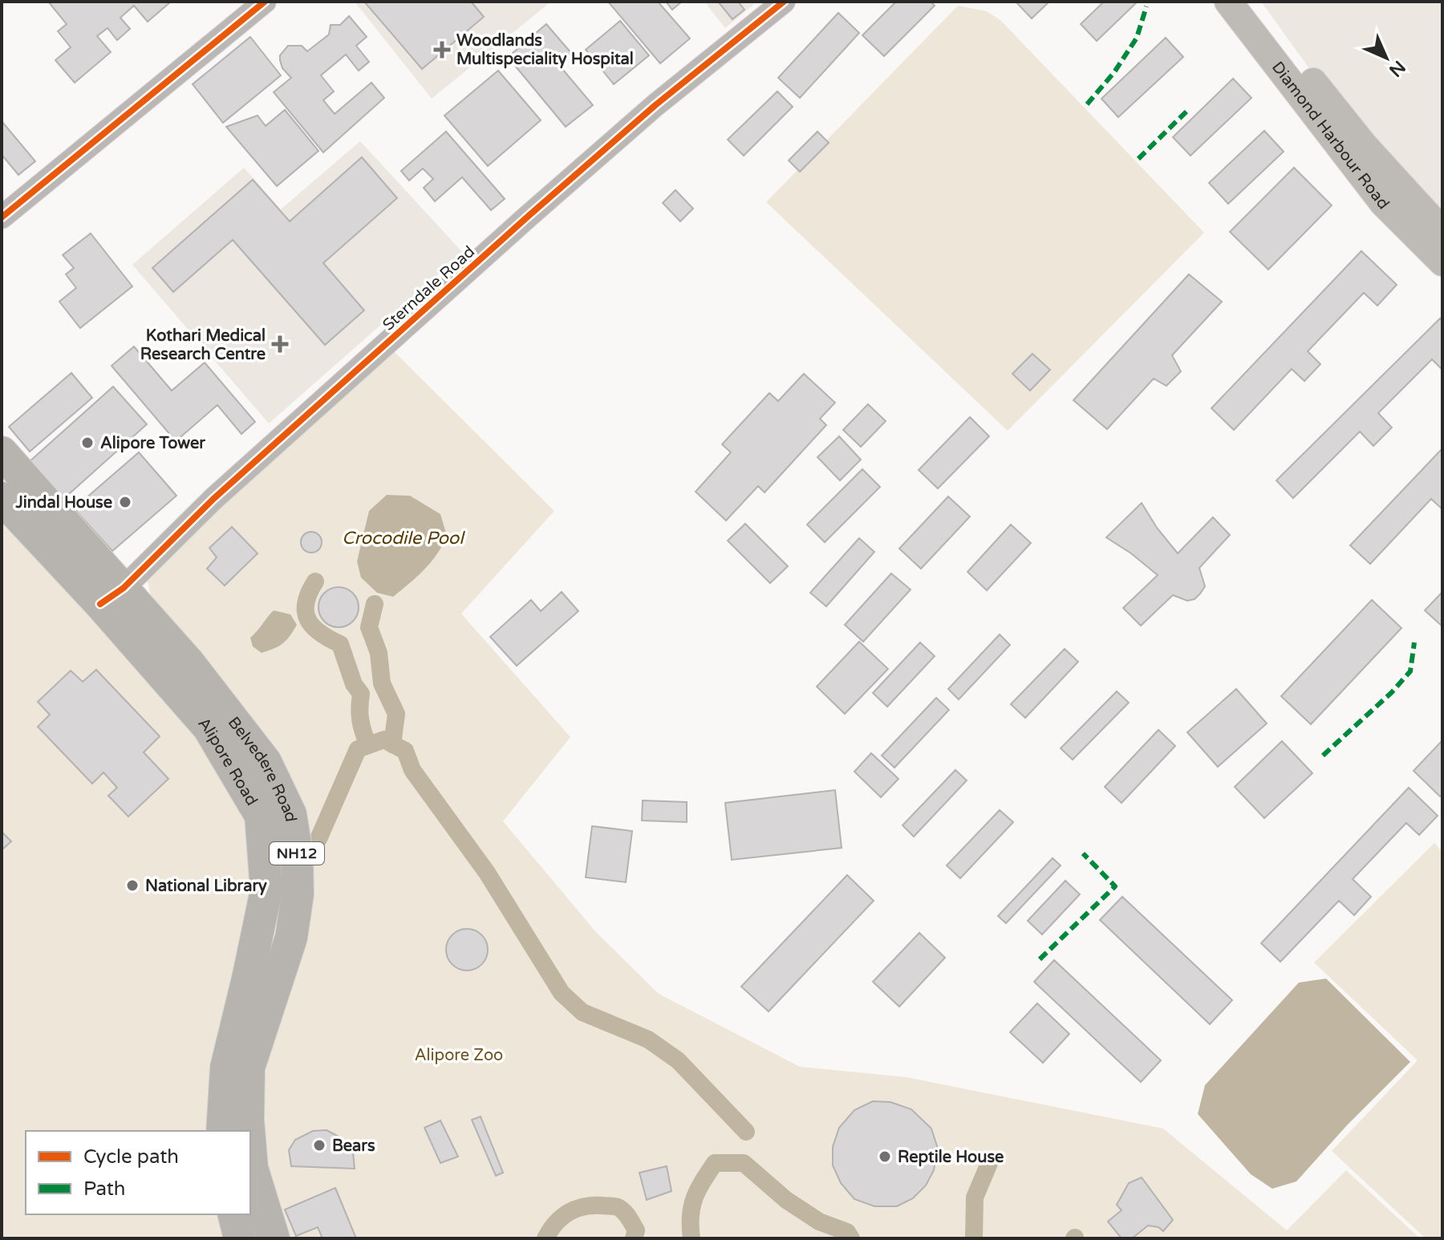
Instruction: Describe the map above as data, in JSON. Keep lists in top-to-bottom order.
{
  "streets": {
    "highway": ["Alipore Road", "Belvedere Road", "NH12"],
    "main road": ["Diamond Harbour Road"],
    "street": ["Sterndale Road"]
  },
  "crossings": [
    ["Sterndale Road", "Alipore Road"],
    ["Sterndale Road", "Belvedere Road"],
    ["Alipore Road", "Belvedere Road"]
  ],
  "water": ["Crocodile Pool"],
  "parks": ["Alipore Zoo"],
  "places": {
    "health": ["Woodlands Multispeciality Hospital", "Kothari Medical Research Centre"],
    "other": [
      "Alipore Tower",
      "Jindal House",
      "National Library",
      "Bears",
      "Reptile House"
    ]
  },
  "legend": ["Cycle path", "Path"],
  "north": "bottom right"
}
